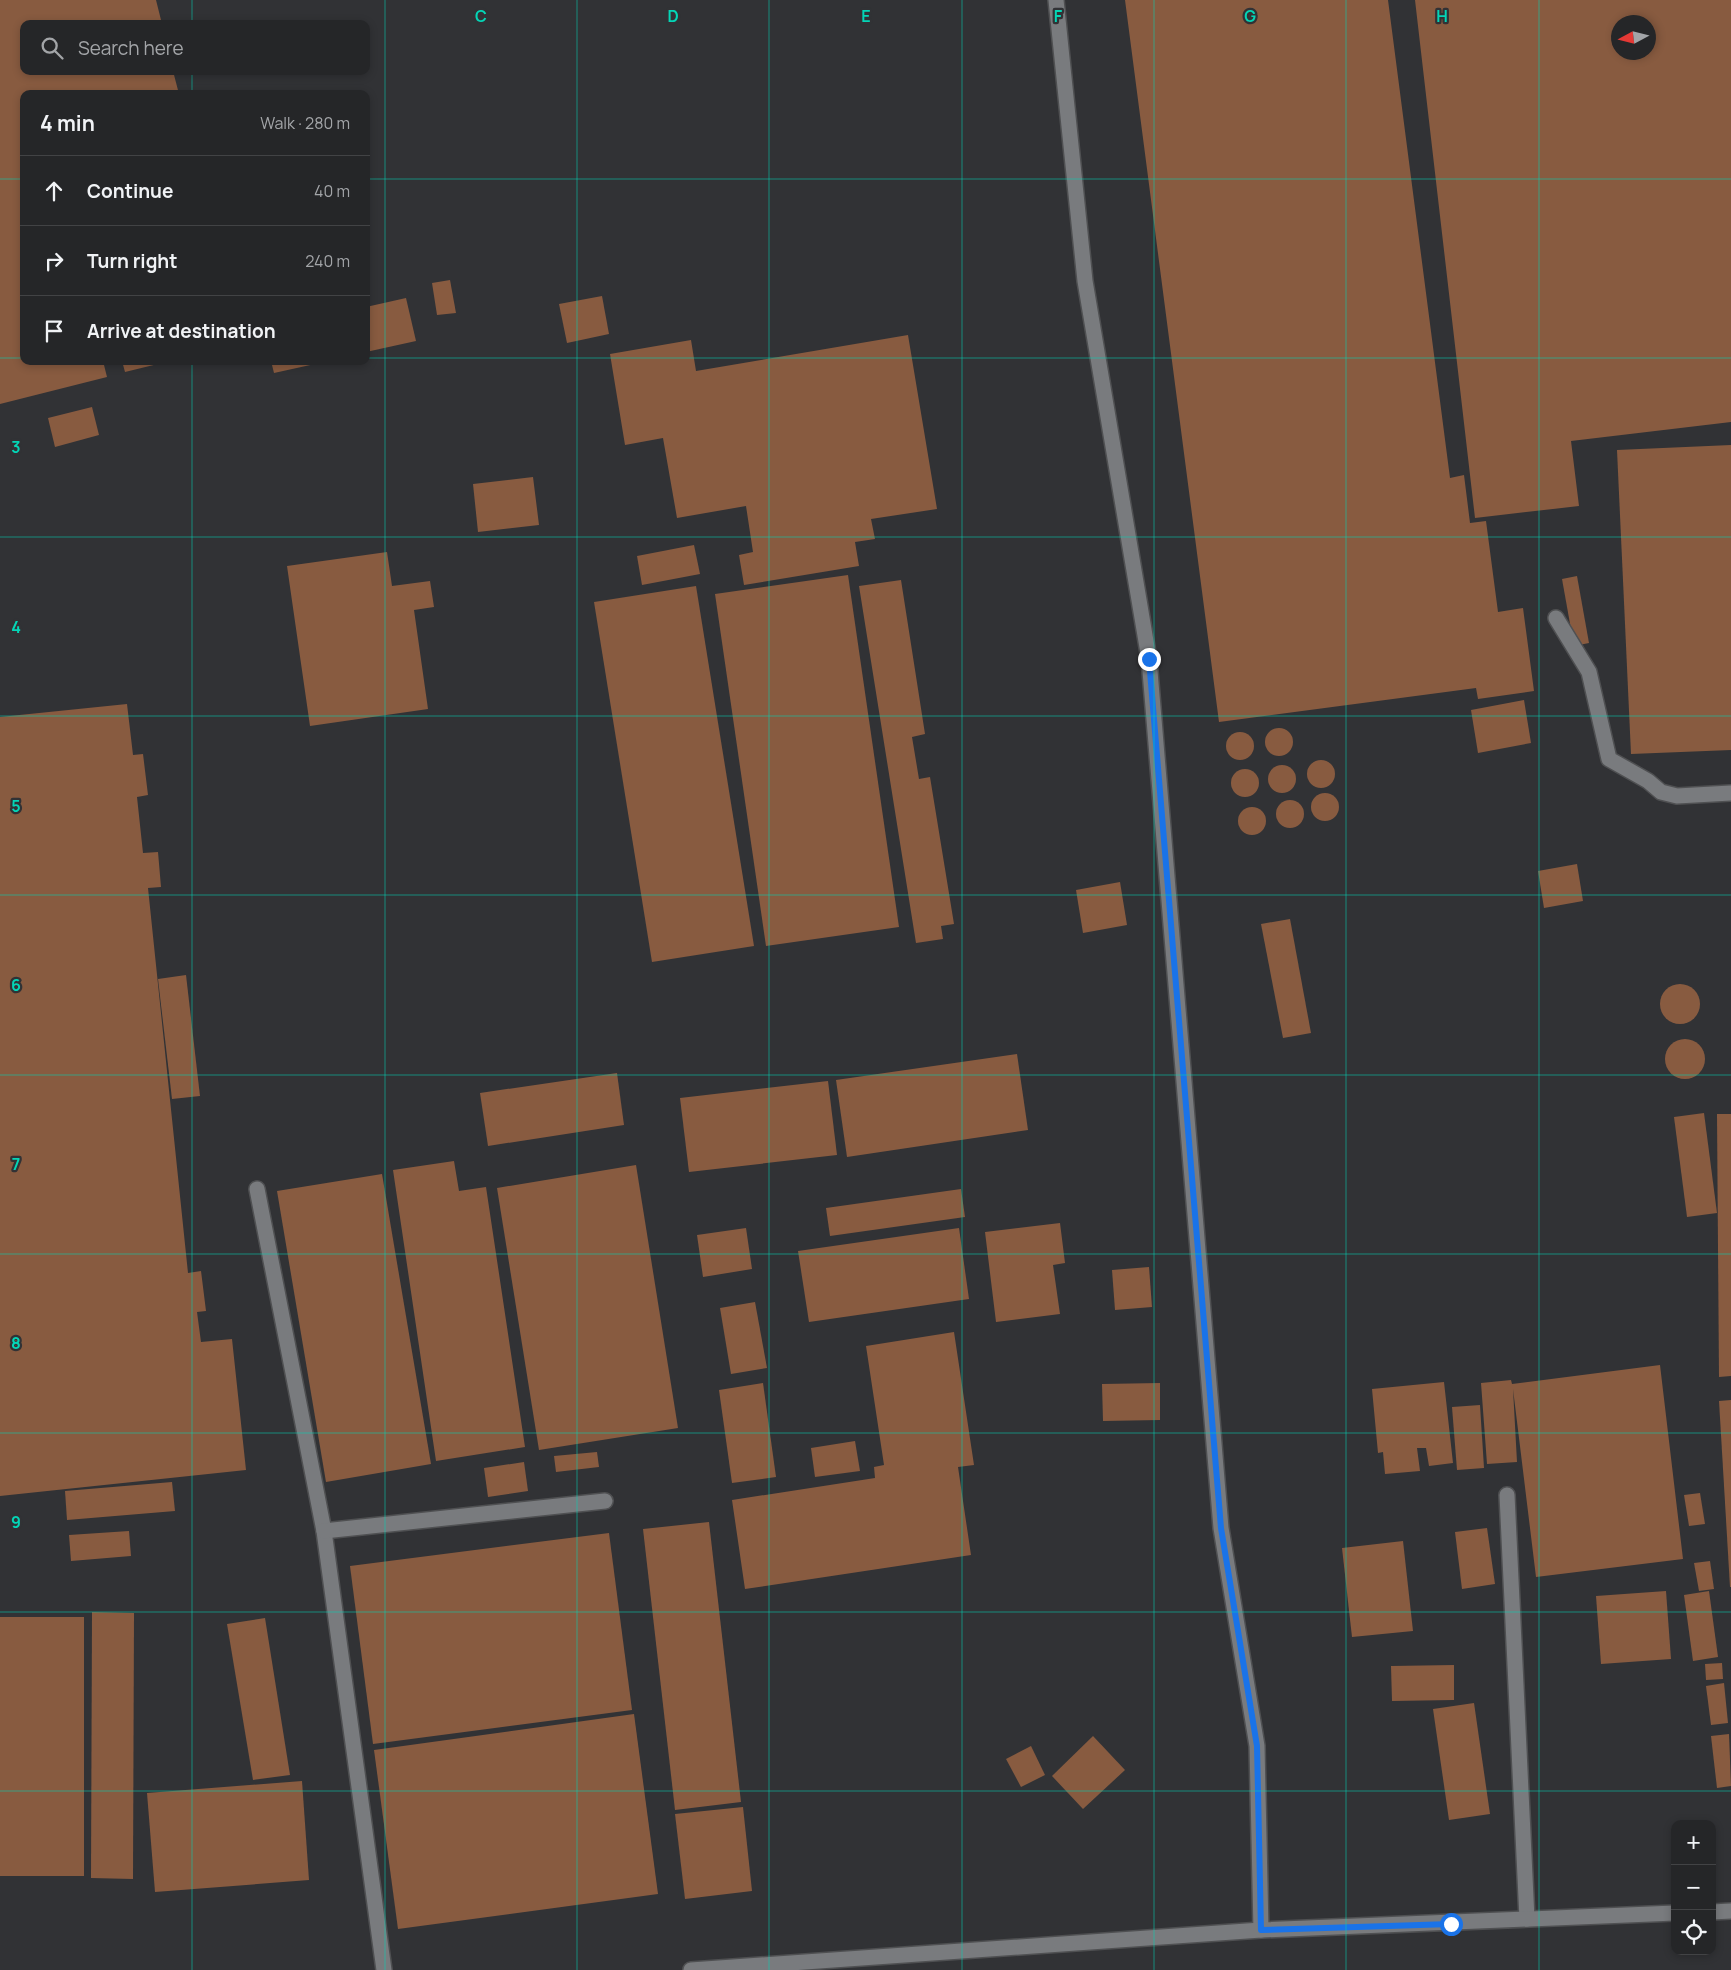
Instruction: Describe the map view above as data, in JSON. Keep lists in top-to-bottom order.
{
  "north": "left",
  "page": {
    "search": "Search here",
    "heading": ["4 min", "Walk · 280 m"],
    "list": [
      ["Continue", "40 m"],
      ["Turn right", "240 m"],
      "Arrive at destination"
    ],
    "map_buttons": ["+", "−"]
  },
  "grid": {
    "columns": [
      "C",
      "D",
      "E",
      "F",
      "G",
      "H"
    ],
    "rows": [
      "3",
      "4",
      "5",
      "6",
      "7",
      "8",
      "9"
    ]
  }
}
